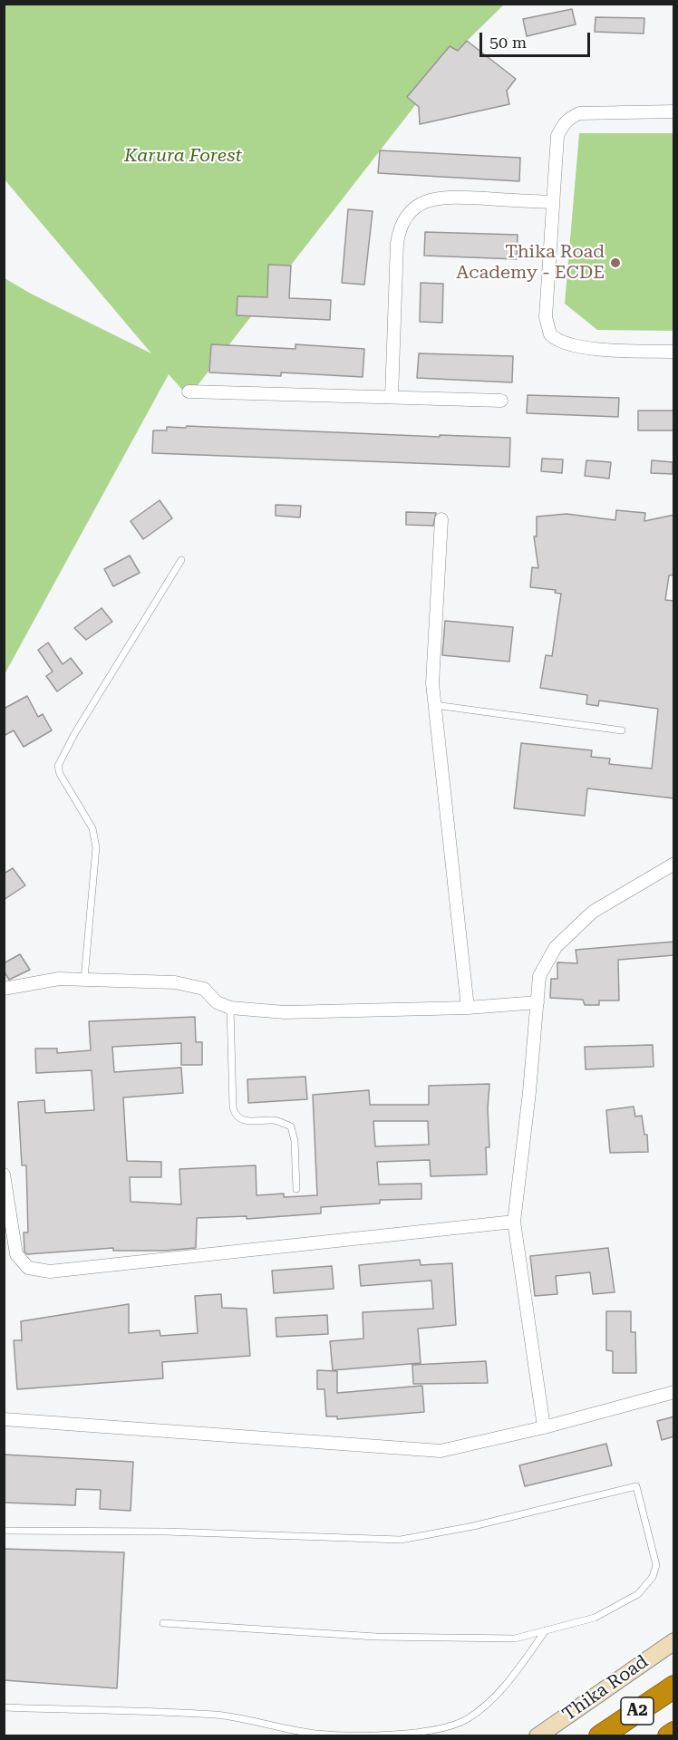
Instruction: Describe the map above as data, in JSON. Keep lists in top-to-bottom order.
{
  "streets": {
    "highway": ["Thika Road", "A2"]
  },
  "parks": ["Karura Forest"],
  "places": ["Thika Road Academy - ECDE"],
  "scale_bar": "50 m"
}
